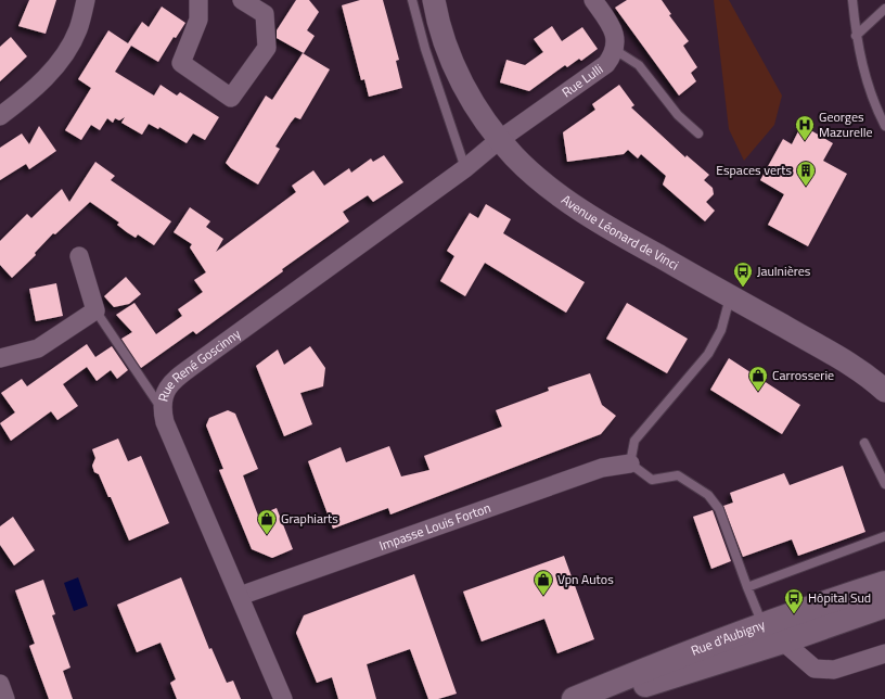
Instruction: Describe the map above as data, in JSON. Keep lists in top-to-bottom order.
{
  "streets": {
    "main road": ["Rue d'Aubigny"],
    "street": [
      "Rue Lulli",
      "Avenue Léonard de Vinci",
      "Rue René Goscinny",
      "Impasse Louis Forton"
    ]
  },
  "crossings": [
    ["Rue Lulli", "Avenue Léonard de Vinci"],
    ["Rue Lulli", "Rue René Goscinny"],
    ["Avenue Léonard de Vinci", "Rue René Goscinny"],
    ["Rue René Goscinny", "Impasse Louis Forton"]
  ],
  "places": {
    "hospital": ["Georges Mazurelle"],
    "building": ["Espaces verts"],
    "bus stop": ["Jaulnières", "Hôpital Sud"],
    "shop": ["Carrosserie", "Graphiarts", "Vpn Autos"]
  }
}
